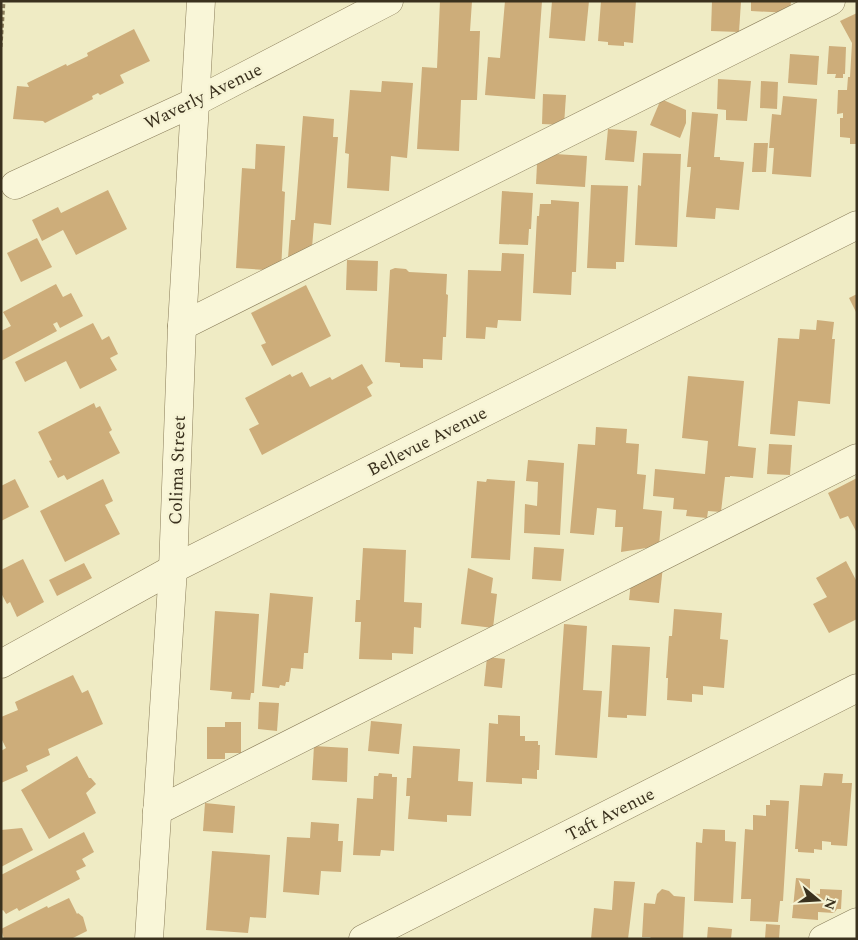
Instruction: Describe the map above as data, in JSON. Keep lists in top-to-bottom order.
{
  "streets": {
    "street": [
      "Waverly Avenue",
      "Bellevue Avenue",
      "Colima Street",
      "Taft Avenue"
    ]
  },
  "crossings": [
    ["Waverly Avenue", "Colima Street"],
    ["Bellevue Avenue", "Colima Street"]
  ],
  "north": "right"
}
